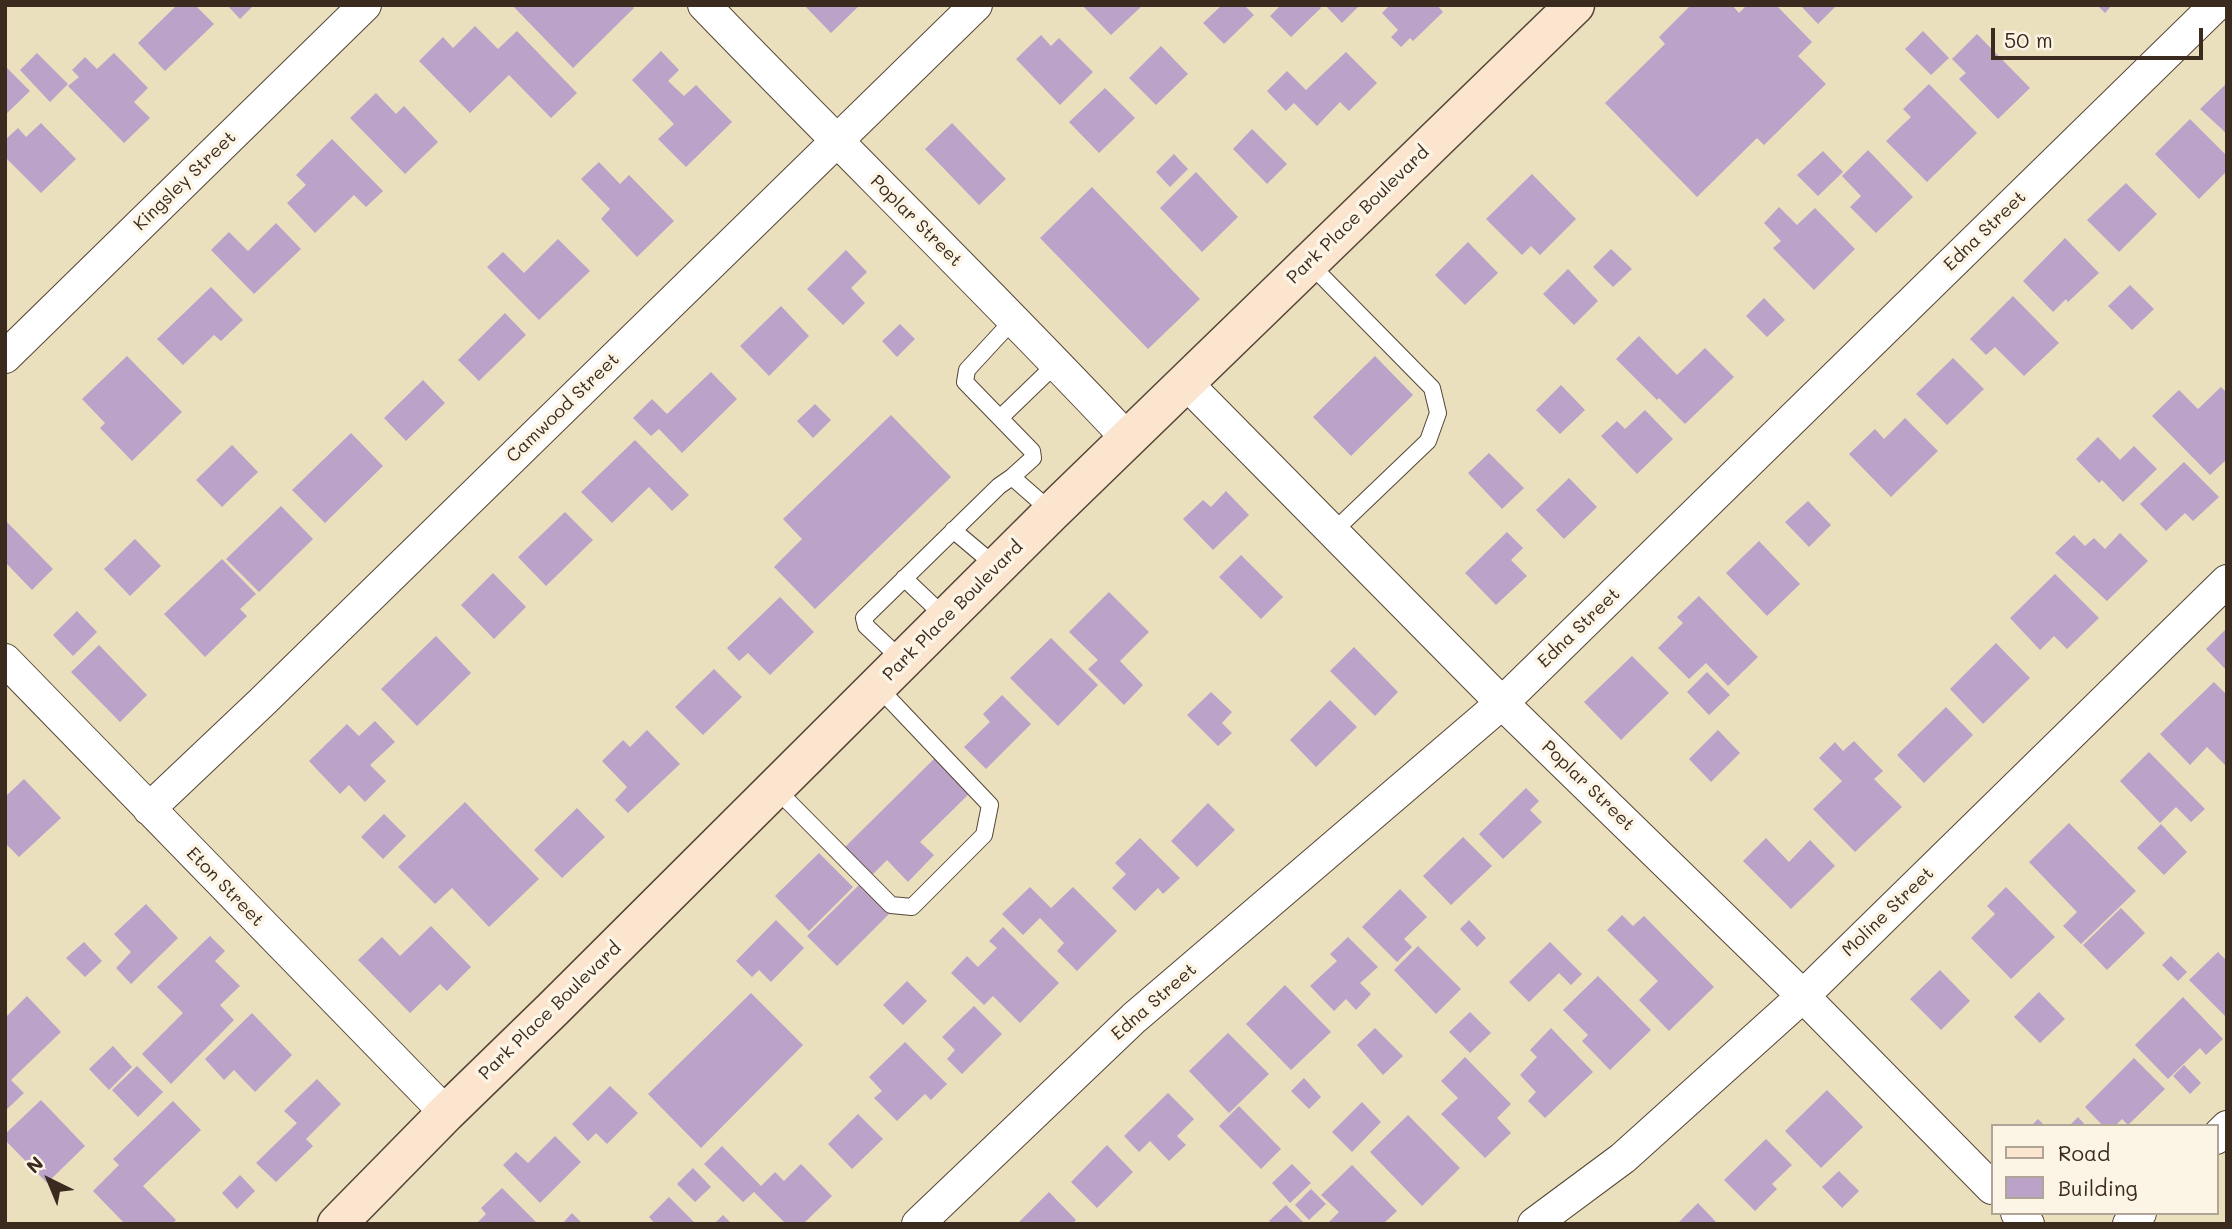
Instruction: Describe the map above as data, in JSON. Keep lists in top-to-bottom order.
{
  "streets": {
    "main road": ["Park Place Boulevard"],
    "street": [
      "Kingsley Street",
      "Poplar Street",
      "Edna Street",
      "Camwood Street",
      "Eton Street",
      "Moline Street"
    ]
  },
  "crossings": [
    ["Park Place Boulevard", "Poplar Street"],
    ["Park Place Boulevard", "Eton Street"],
    ["Poplar Street", "Edna Street"],
    ["Poplar Street", "Camwood Street"],
    ["Poplar Street", "Moline Street"],
    ["Camwood Street", "Eton Street"]
  ],
  "legend": ["Road", "Building"],
  "scale_bar": "50 m",
  "north": "top left"
}
